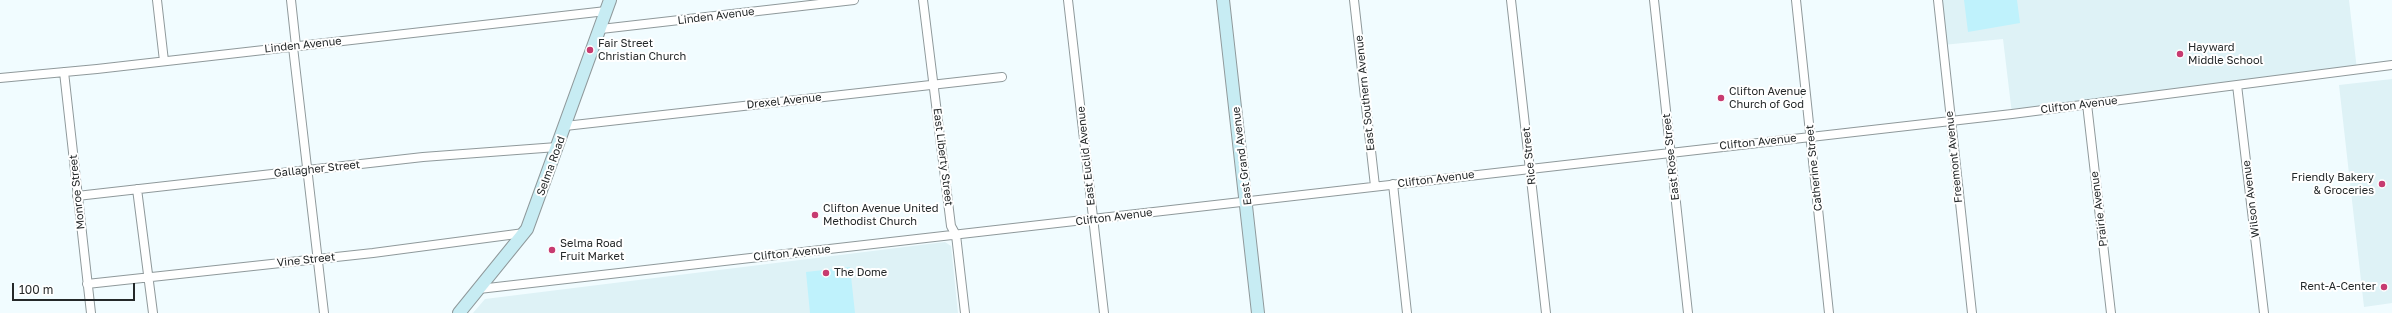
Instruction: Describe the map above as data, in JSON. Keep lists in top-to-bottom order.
{
  "streets": {
    "street": [
      "Linden Avenue",
      "East Southern Avenue",
      "Drexel Avenue",
      "Clifton Avenue",
      "East Euclid Avenue",
      "East Grand Avenue",
      "Rice Street",
      "East Liberty Street",
      "East Rose Street",
      "Freemont Avenue",
      "Selma Road",
      "Catherine Street",
      "Gallagher Street",
      "Monroe Street",
      "Wilson Avenue",
      "Prairie Avenue",
      "Vine Street"
    ]
  },
  "crossings": [
    ["Linden Avenue", "Selma Road"],
    ["Linden Avenue", "Monroe Street"],
    ["East Southern Avenue", "Clifton Avenue"],
    ["Drexel Avenue", "East Liberty Street"],
    ["Drexel Avenue", "Selma Road"],
    ["Clifton Avenue", "East Euclid Avenue"],
    ["Clifton Avenue", "East Grand Avenue"],
    ["Clifton Avenue", "Rice Street"],
    ["Clifton Avenue", "East Liberty Street"],
    ["Clifton Avenue", "East Rose Street"],
    ["Clifton Avenue", "Freemont Avenue"],
    ["Clifton Avenue", "Selma Road"],
    ["Clifton Avenue", "Catherine Street"],
    ["Clifton Avenue", "Wilson Avenue"],
    ["Clifton Avenue", "Prairie Avenue"],
    ["Selma Road", "Gallagher Street"],
    ["Selma Road", "Vine Street"],
    ["Gallagher Street", "Monroe Street"],
    ["Monroe Street", "Vine Street"]
  ],
  "places": [
    "Fair Street Christian Church",
    "Hayward Middle School",
    "Clifton Avenue Church of God",
    "Friendly Bakery & Groceries",
    "Clifton Avenue United Methodist Church",
    "Selma Road Fruit Market",
    "The Dome",
    "Rent-A-Center"
  ],
  "scale_bar": "100 m"
}
